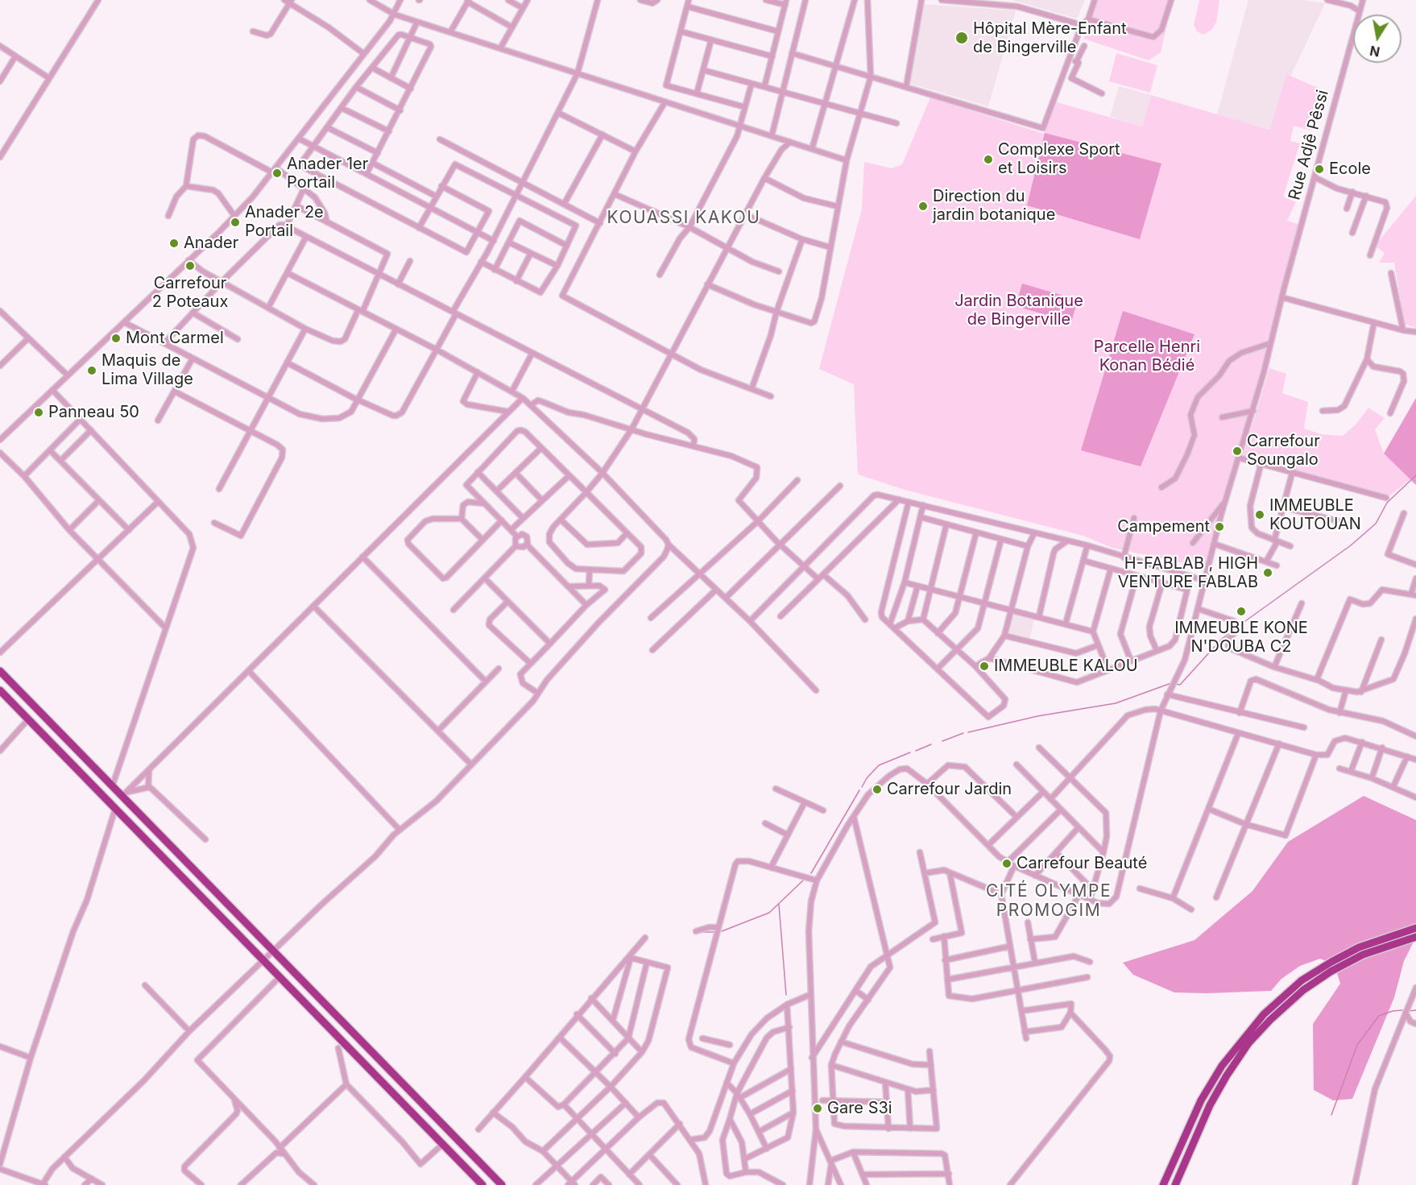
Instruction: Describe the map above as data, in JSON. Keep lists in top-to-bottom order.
{
  "streets": {
    "street": ["Rue Adjê Pêssi"]
  },
  "districts": ["KOUASSI KAKOU", "CITÉ OLYMPE PROMOGIM"],
  "parks": ["Jardin Botanique de Bingerville", "Parcelle Henri Konan Bédié"],
  "places": [
    "Hôpital Mère-Enfant de Bingerville",
    "Complexe Sport et Loisirs",
    "Ecole",
    "Anader 1er Portail",
    "Direction du jardin botanique",
    "Anader 2e Portail",
    "Anader",
    "Carrefour 2 Poteaux",
    "Mont Carmel",
    "Maquis de Lima Village",
    "Panneau 50",
    "Carrefour Soungalo",
    "IMMEUBLE KOUTOUAN",
    "Campement",
    "H-FABLAB , HIGH VENTURE FABLAB",
    "IMMEUBLE KONE N'DOUBA C2",
    "IMMEUBLE KALOU",
    "Carrefour Jardin",
    "Carrefour Beauté",
    "Gare S3i"
  ],
  "north": "bottom"
}
